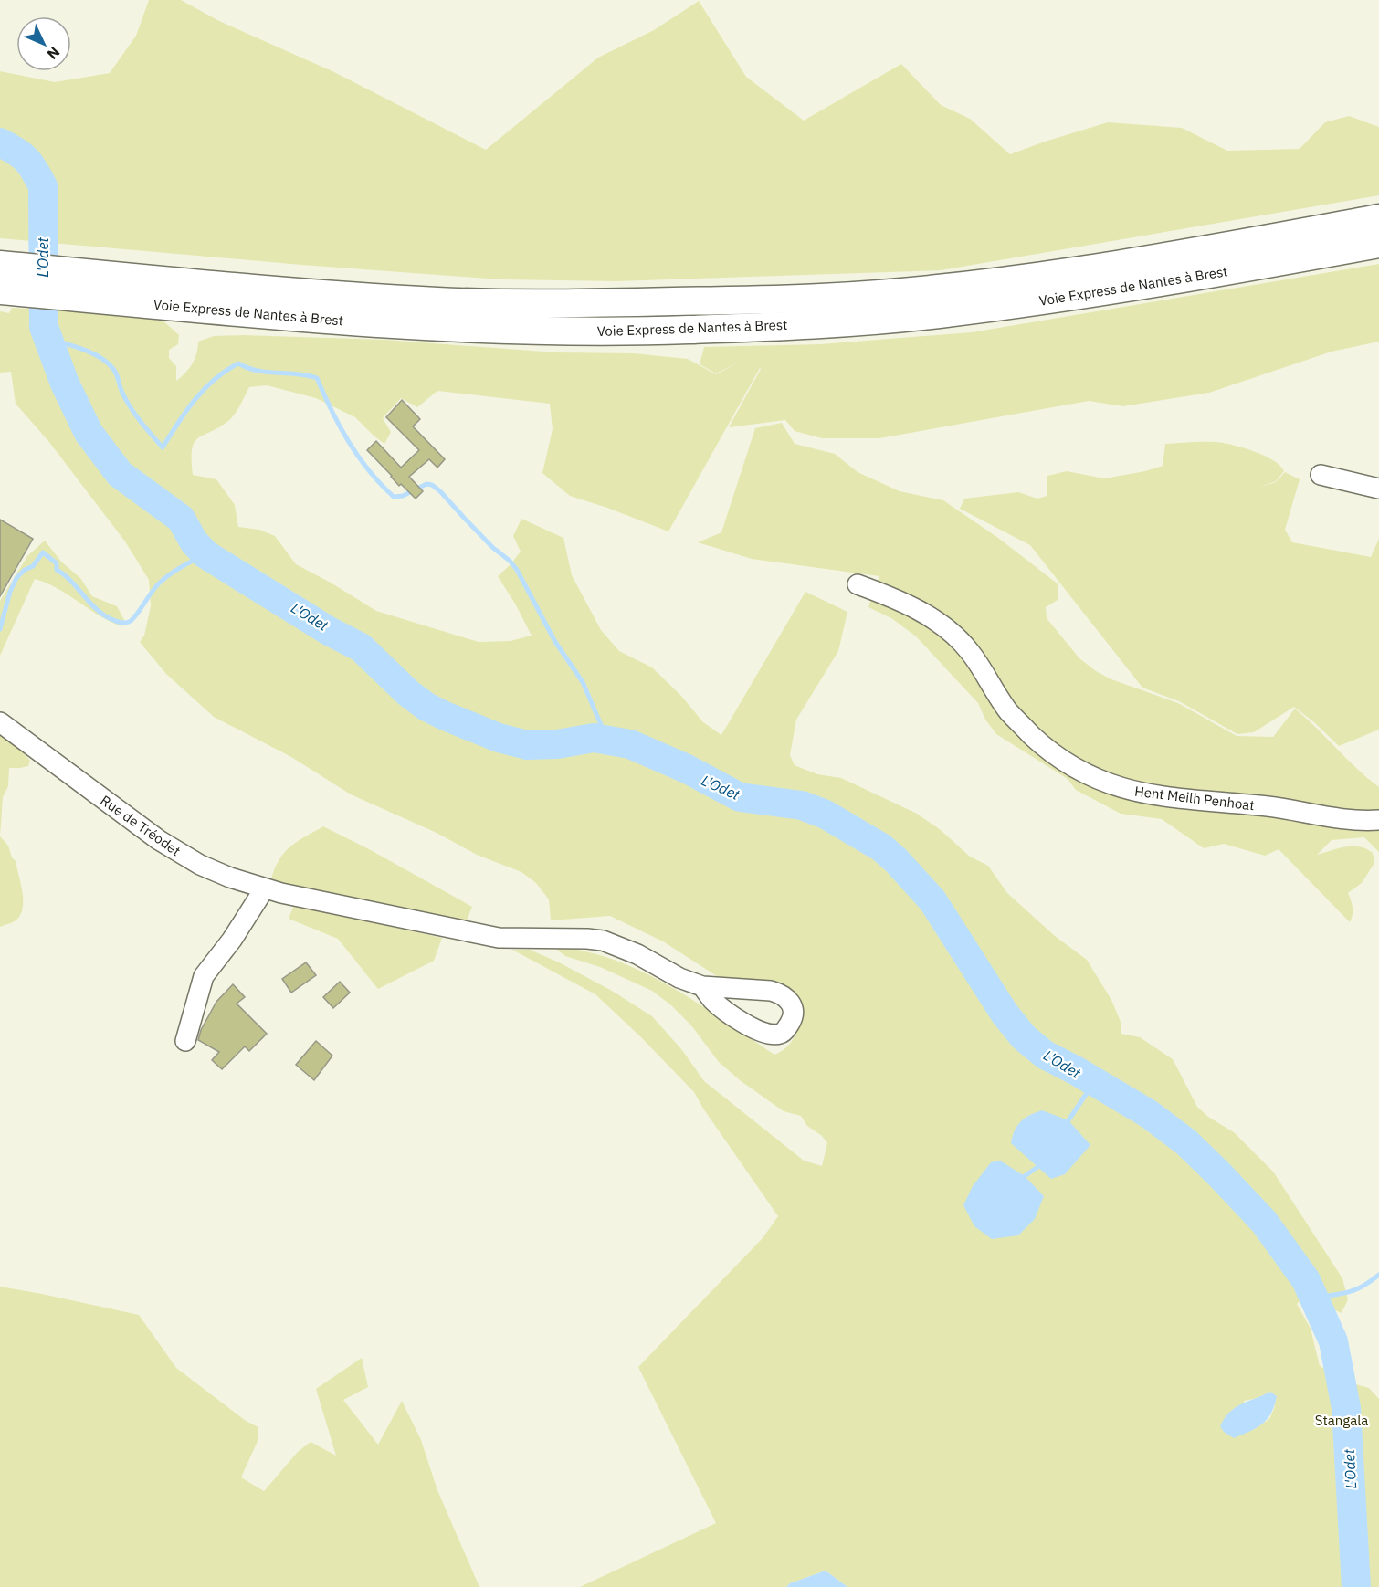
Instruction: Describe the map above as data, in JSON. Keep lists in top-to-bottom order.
{
  "streets": {
    "highway": ["Voie Express de Nantes à Brest"],
    "street": ["Hent Meilh Penhoat", "Rue de Tréodet"]
  },
  "water": ["L'Odet"],
  "parks": ["Stangala"],
  "north": "bottom right"
}
